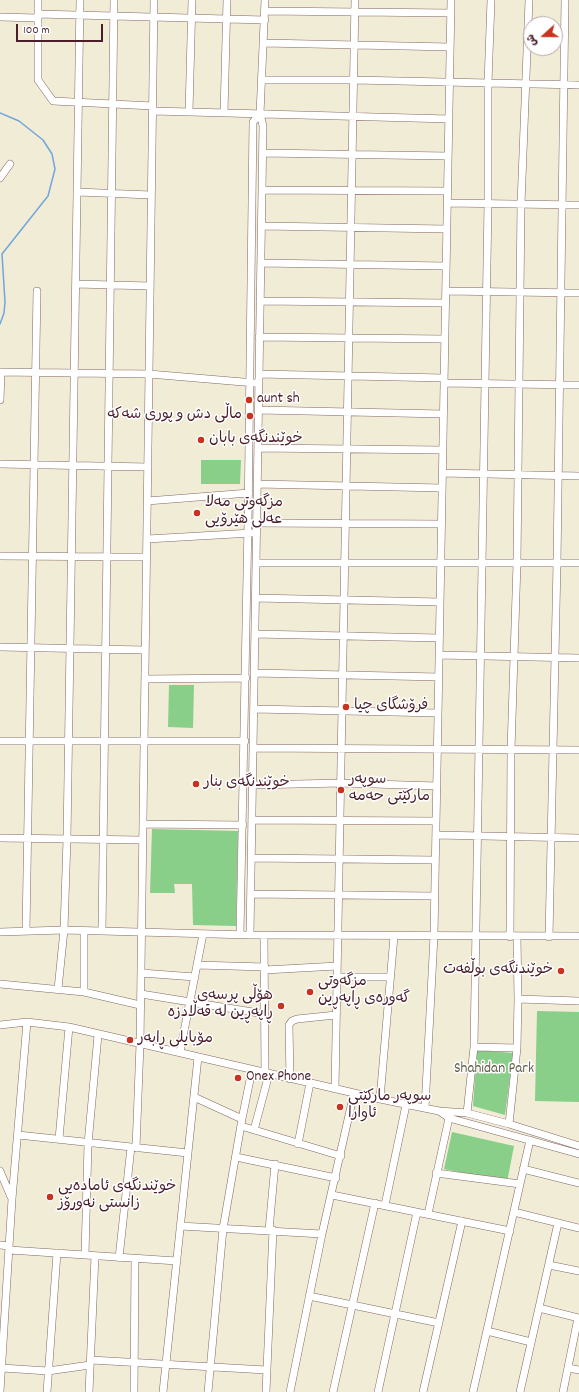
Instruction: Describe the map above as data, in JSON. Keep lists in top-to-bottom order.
{
  "parks": ["Shahidan Park"],
  "places": [
    "aunt sh",
    "ماڵی دش و پوری شەکە",
    "خوێندنگەی بابان",
    "مزگەوتی مەلا عەلی هێرۆیی",
    "فرۆشگای چیا",
    "خوێندنگەی بنار",
    "سوپەر مارکێتی حەمە",
    "خوێندنگەی بوڵفەت",
    "مزگەوتی گەورەی ڕاپەڕین",
    "هۆڵی پرسەی ڕاپەڕین لە قەڵادزە",
    "مۆبایلی ڕابەر",
    "Onex Phone",
    "سوپەر مارکێتی ئاوارا",
    "خوێندنگەی ئامادەیی زانستی نەورۆز"
  ],
  "scale_bar": "100 m",
  "north": "left"
}
